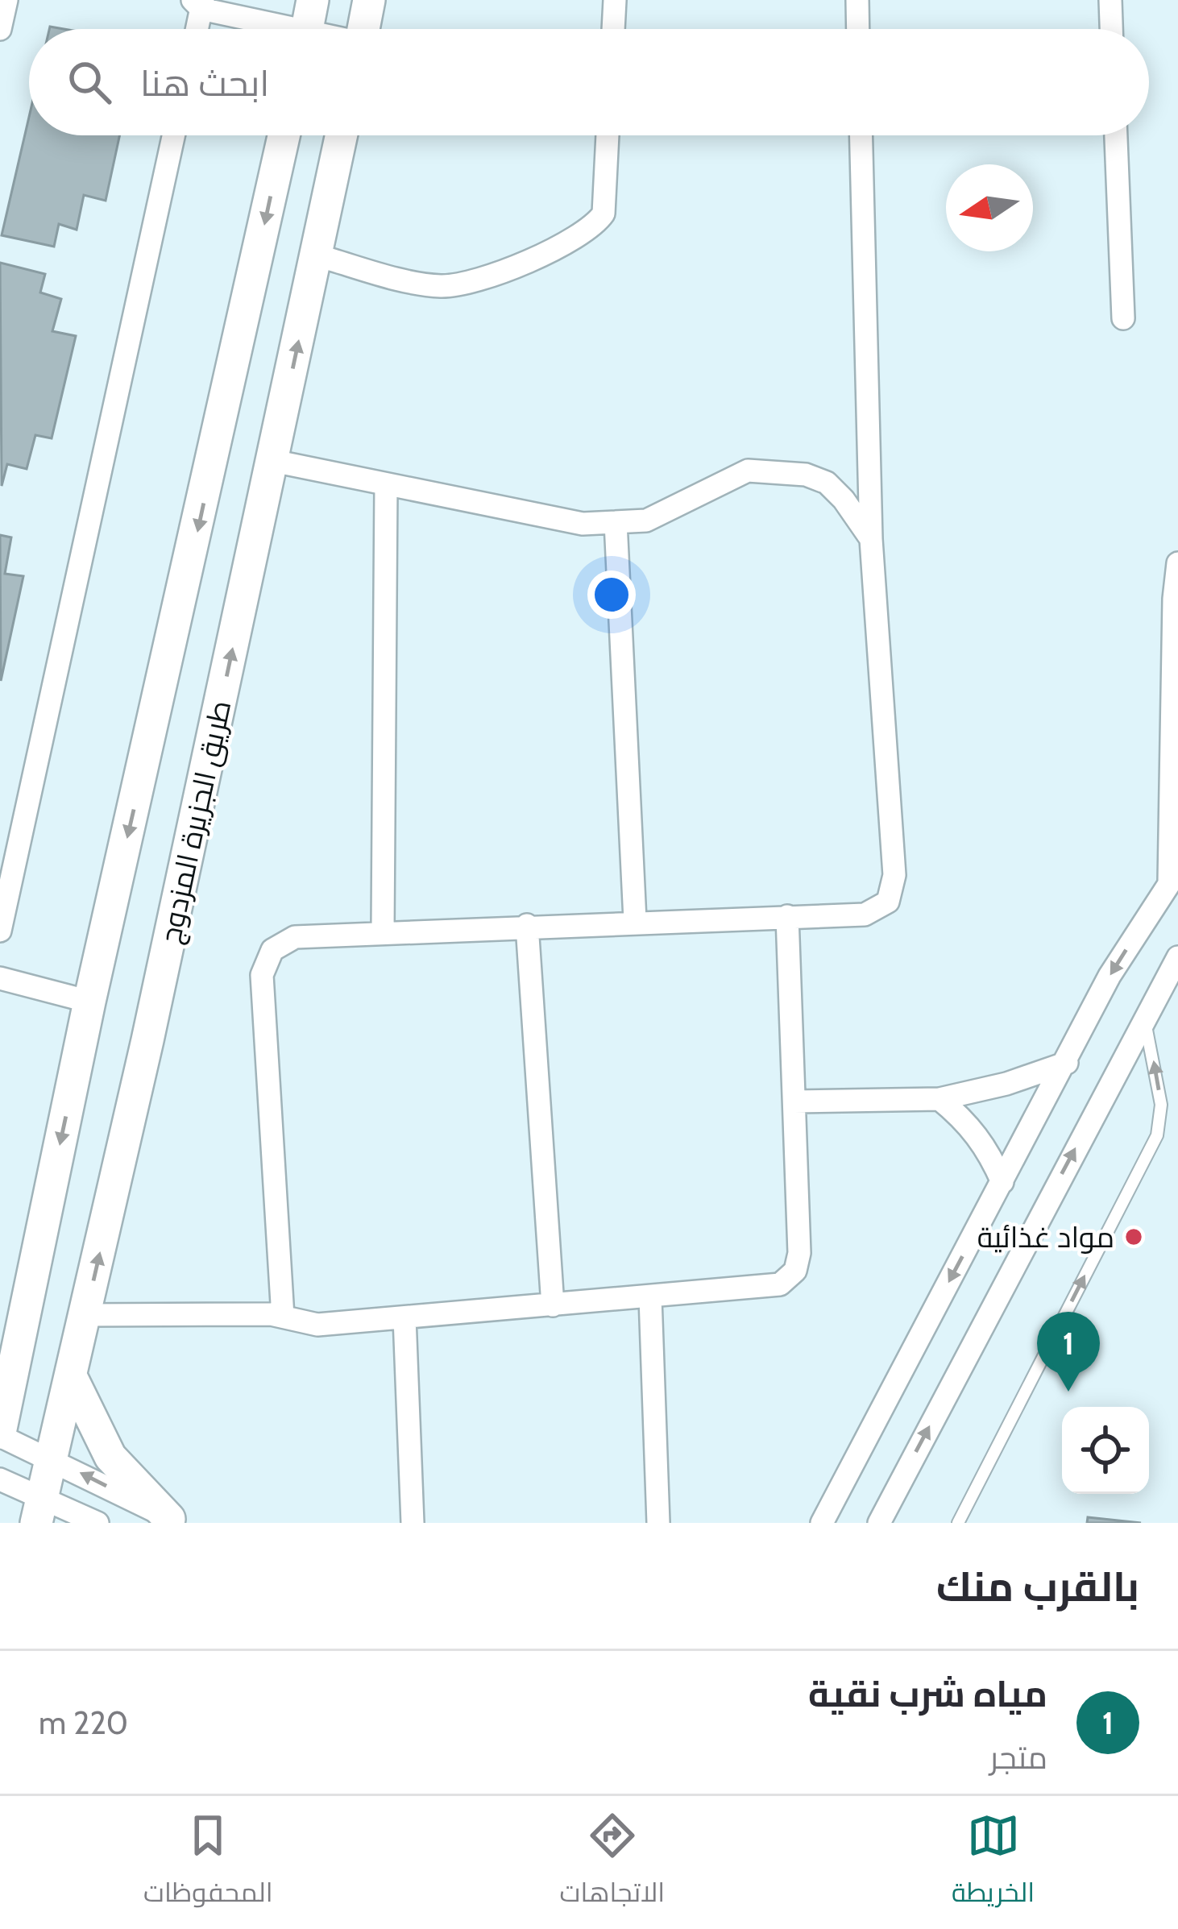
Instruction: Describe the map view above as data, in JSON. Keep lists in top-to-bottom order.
{
  "streets": {
    "main road": ["طريق الجزيرة المزدوج"]
  },
  "places": ["مواد غذائية"],
  "north": "left",
  "page": {
    "search": "ابحث هنا",
    "pins": "1",
    "heading": "بالقرب منك",
    "list": [
      {
        "mark": "1",
        "name": "مياه شرب نقية",
        "note": "متجر",
        "value": "220 m"
      }
    ],
    "nav": ["الخريطة", "الاتجاهات", "المحفوظات"]
  }
}
